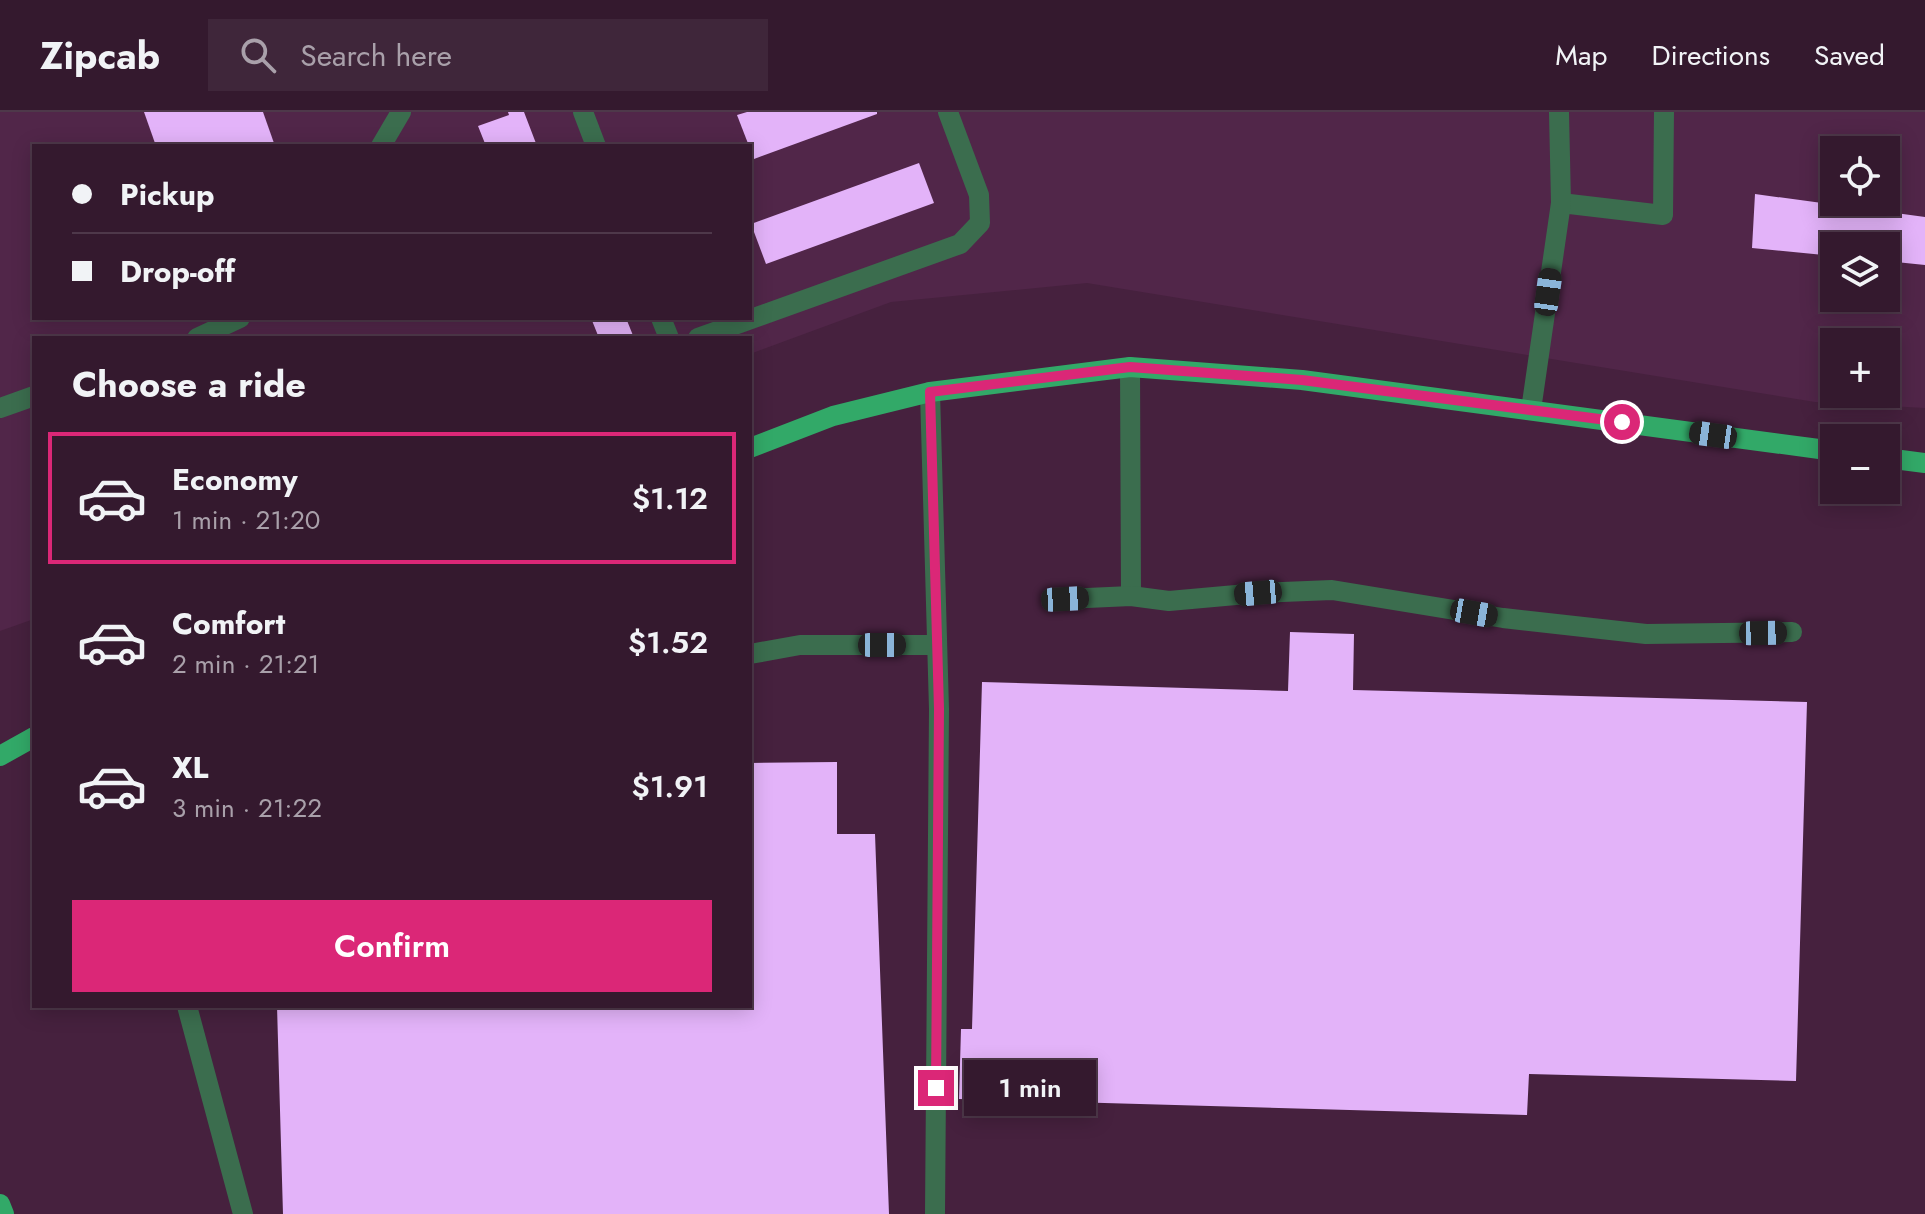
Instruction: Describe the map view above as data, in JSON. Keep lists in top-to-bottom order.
{
  "page": {
    "header": "Zipcab",
    "search": "Search here",
    "nav": ["Map", "Directions", "Saved"],
    "map_buttons": ["+", "−"],
    "banner": ["Pickup", "Drop-off"],
    "heading": "Choose a ride",
    "list": [
      {
        "name": "Economy",
        "note": "1 min · 21:20",
        "value": "$1.12"
      },
      {
        "name": "Comfort",
        "note": "2 min · 21:21",
        "value": "$1.52"
      },
      {
        "name": "XL",
        "note": "3 min · 21:22",
        "value": "$1.91"
      }
    ],
    "buttons": "Confirm",
    "bubble": "1 min"
  }
}
